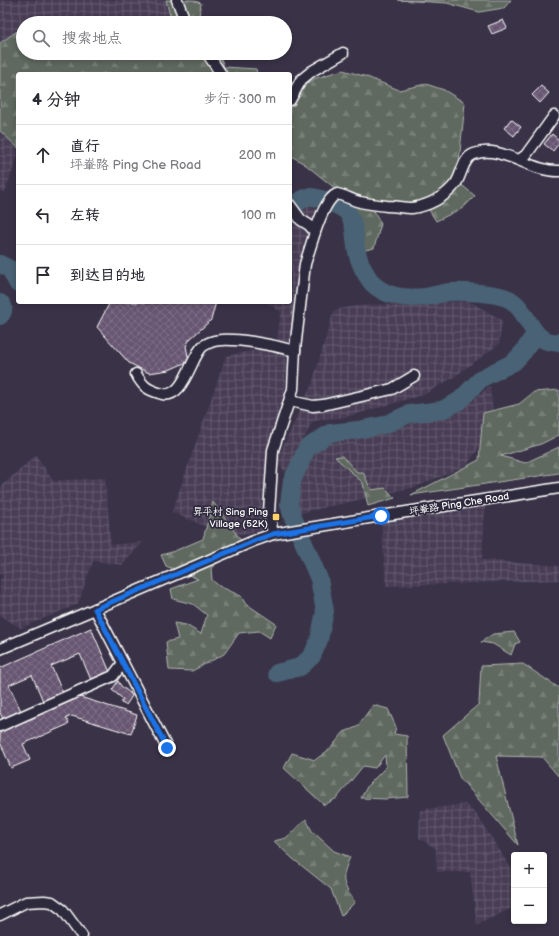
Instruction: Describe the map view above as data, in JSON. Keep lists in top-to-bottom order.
{
  "streets": {
    "street": ["坪輋路 Ping Che Road"]
  },
  "places": {
    "transit": ["昇平村 Sing Ping Village (52K)"]
  },
  "page": {
    "search": "搜索地点",
    "heading": ["4 分钟", "步行 · 300 m"],
    "list": [
      ["直行", "坪輋路 Ping Che Road", "200 m"],
      ["左转", "100 m"],
      "到达目的地"
    ],
    "map_buttons": ["+", "−"]
  }
}
